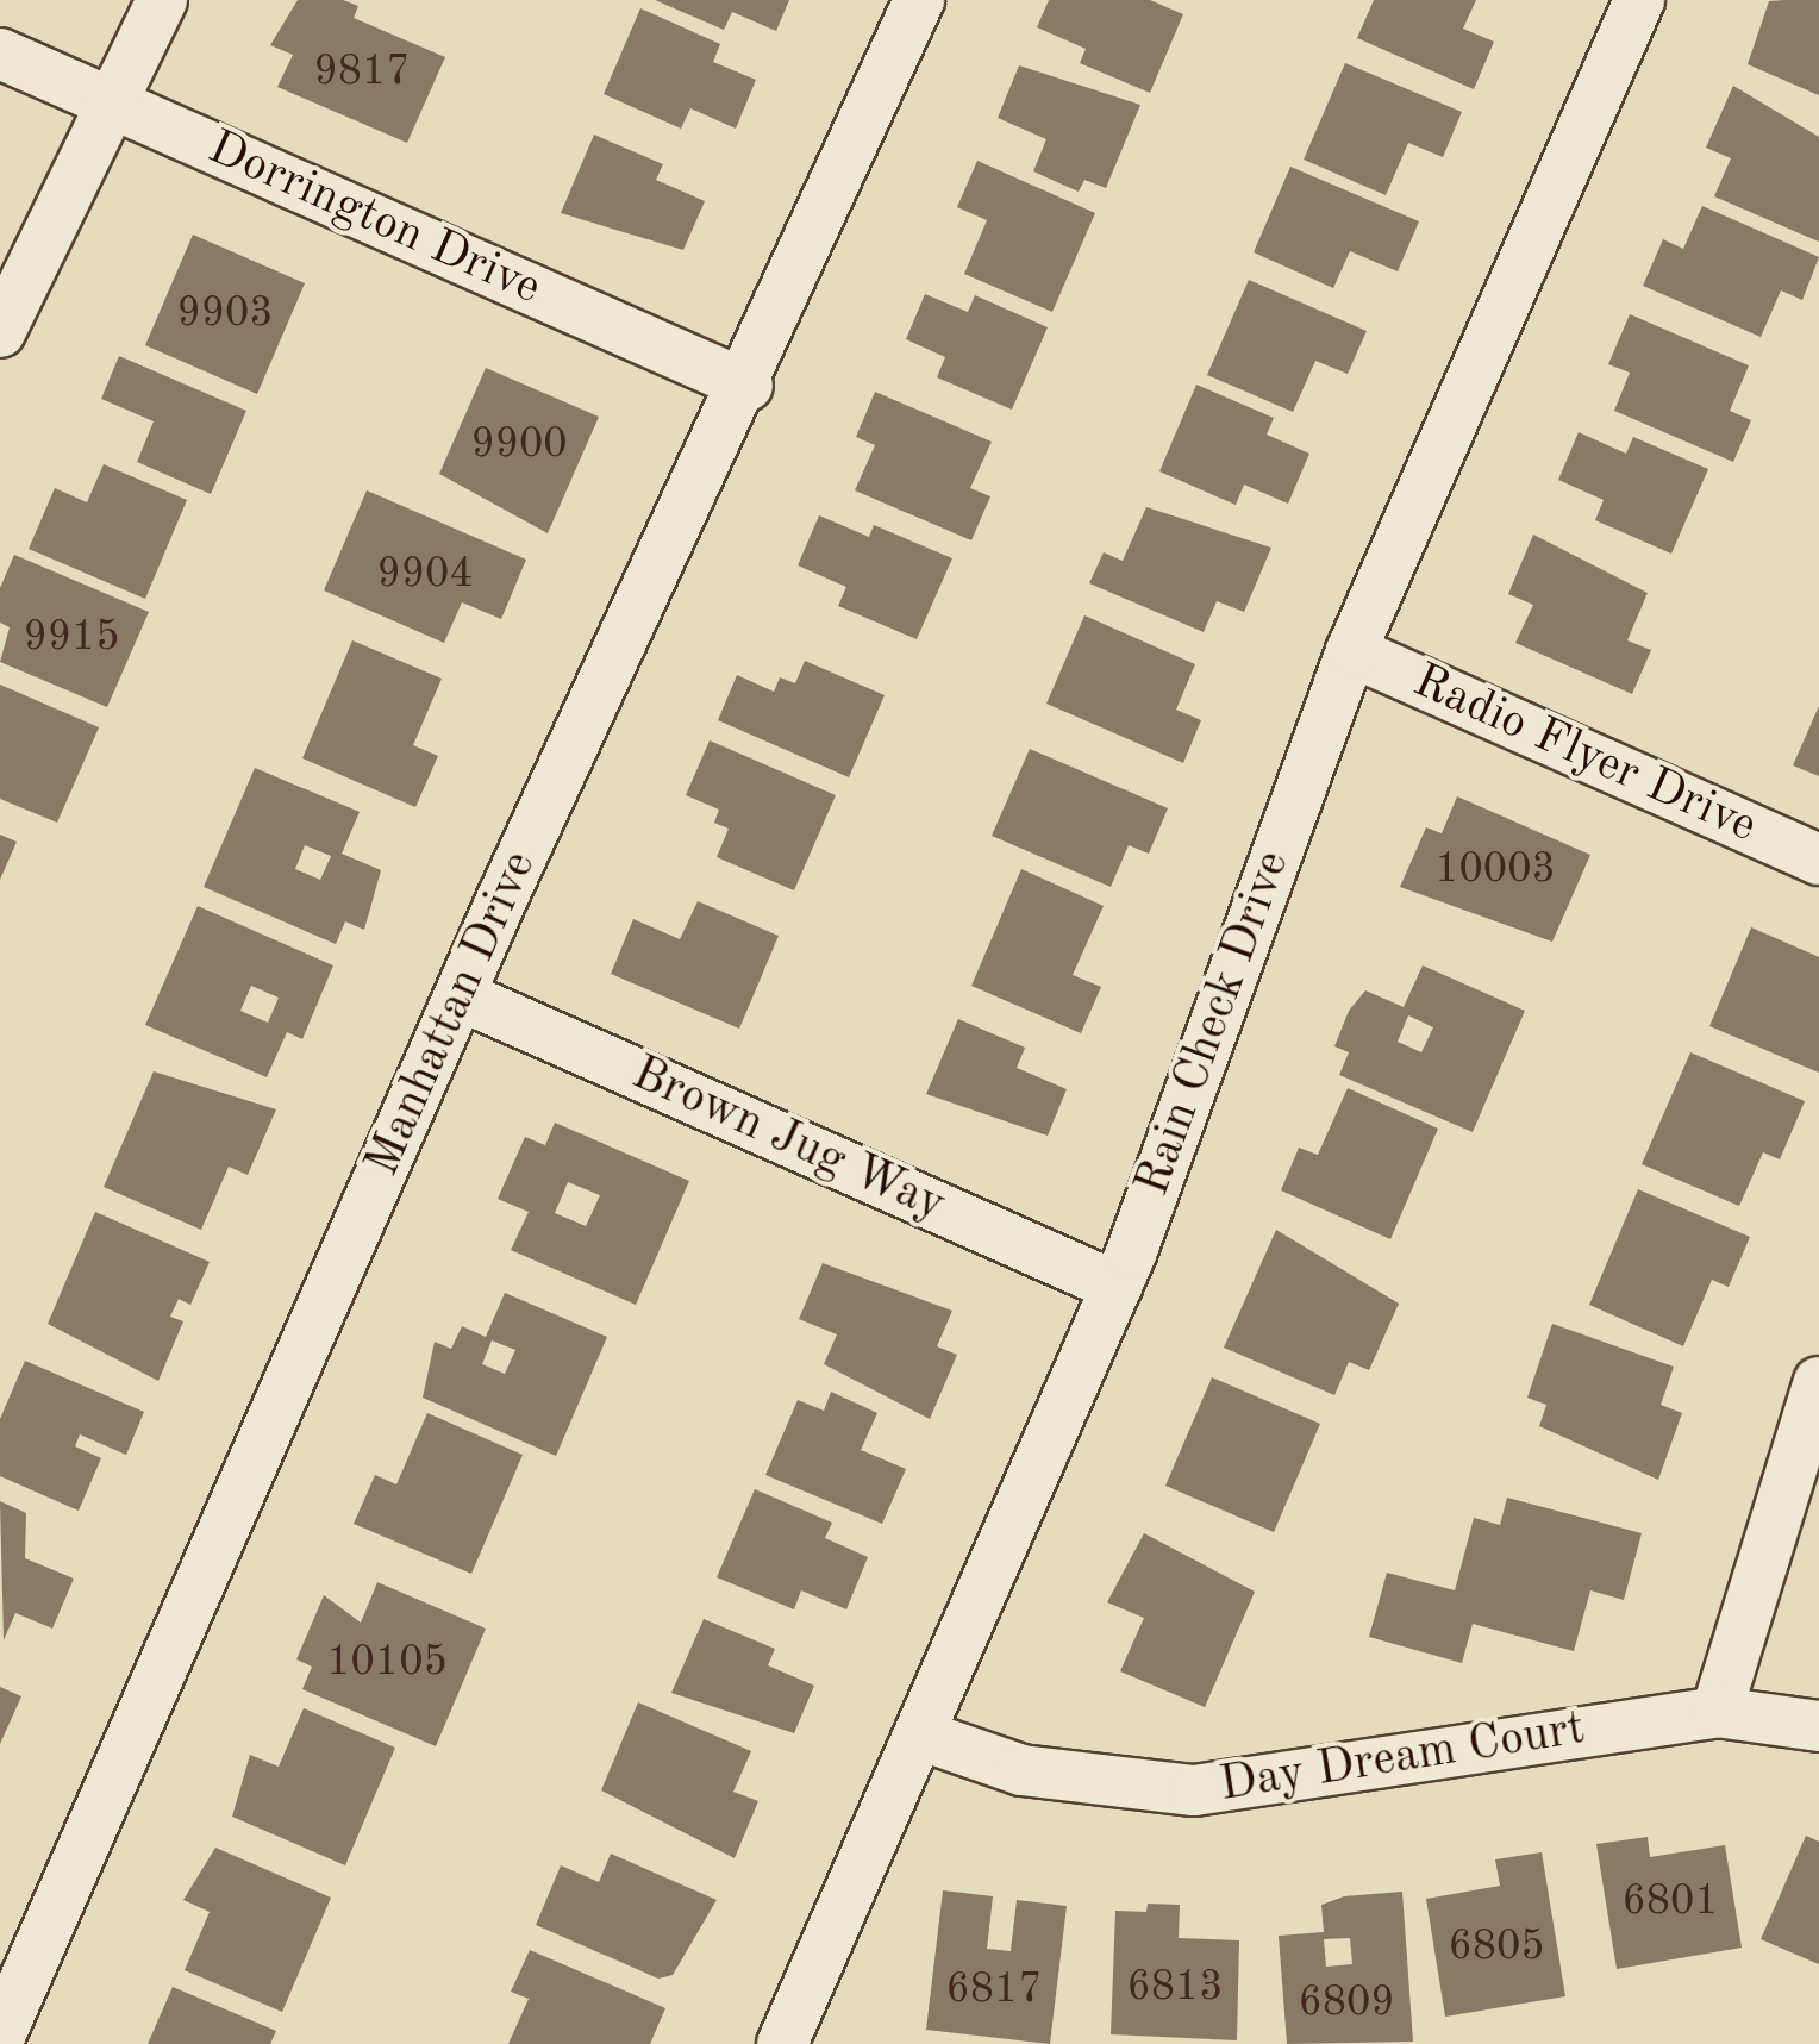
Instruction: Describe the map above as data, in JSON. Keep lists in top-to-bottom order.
{
  "streets": {
    "street": [
      "Dorrington Drive",
      "Radio Flyer Drive",
      "Manhattan Drive",
      "Rain Check Drive",
      "Brown Jug Way",
      "Day Dream Court"
    ]
  },
  "crossings": [
    ["Dorrington Drive", "Manhattan Drive"],
    ["Radio Flyer Drive", "Rain Check Drive"],
    ["Manhattan Drive", "Brown Jug Way"],
    ["Rain Check Drive", "Brown Jug Way"],
    ["Rain Check Drive", "Day Dream Court"]
  ],
  "house_numbers": [
    "9817",
    "9903",
    "9900",
    "9904",
    "9915",
    "10003",
    "10105",
    "6801",
    "6805",
    "6813",
    "6817",
    "6809"
  ]
}
